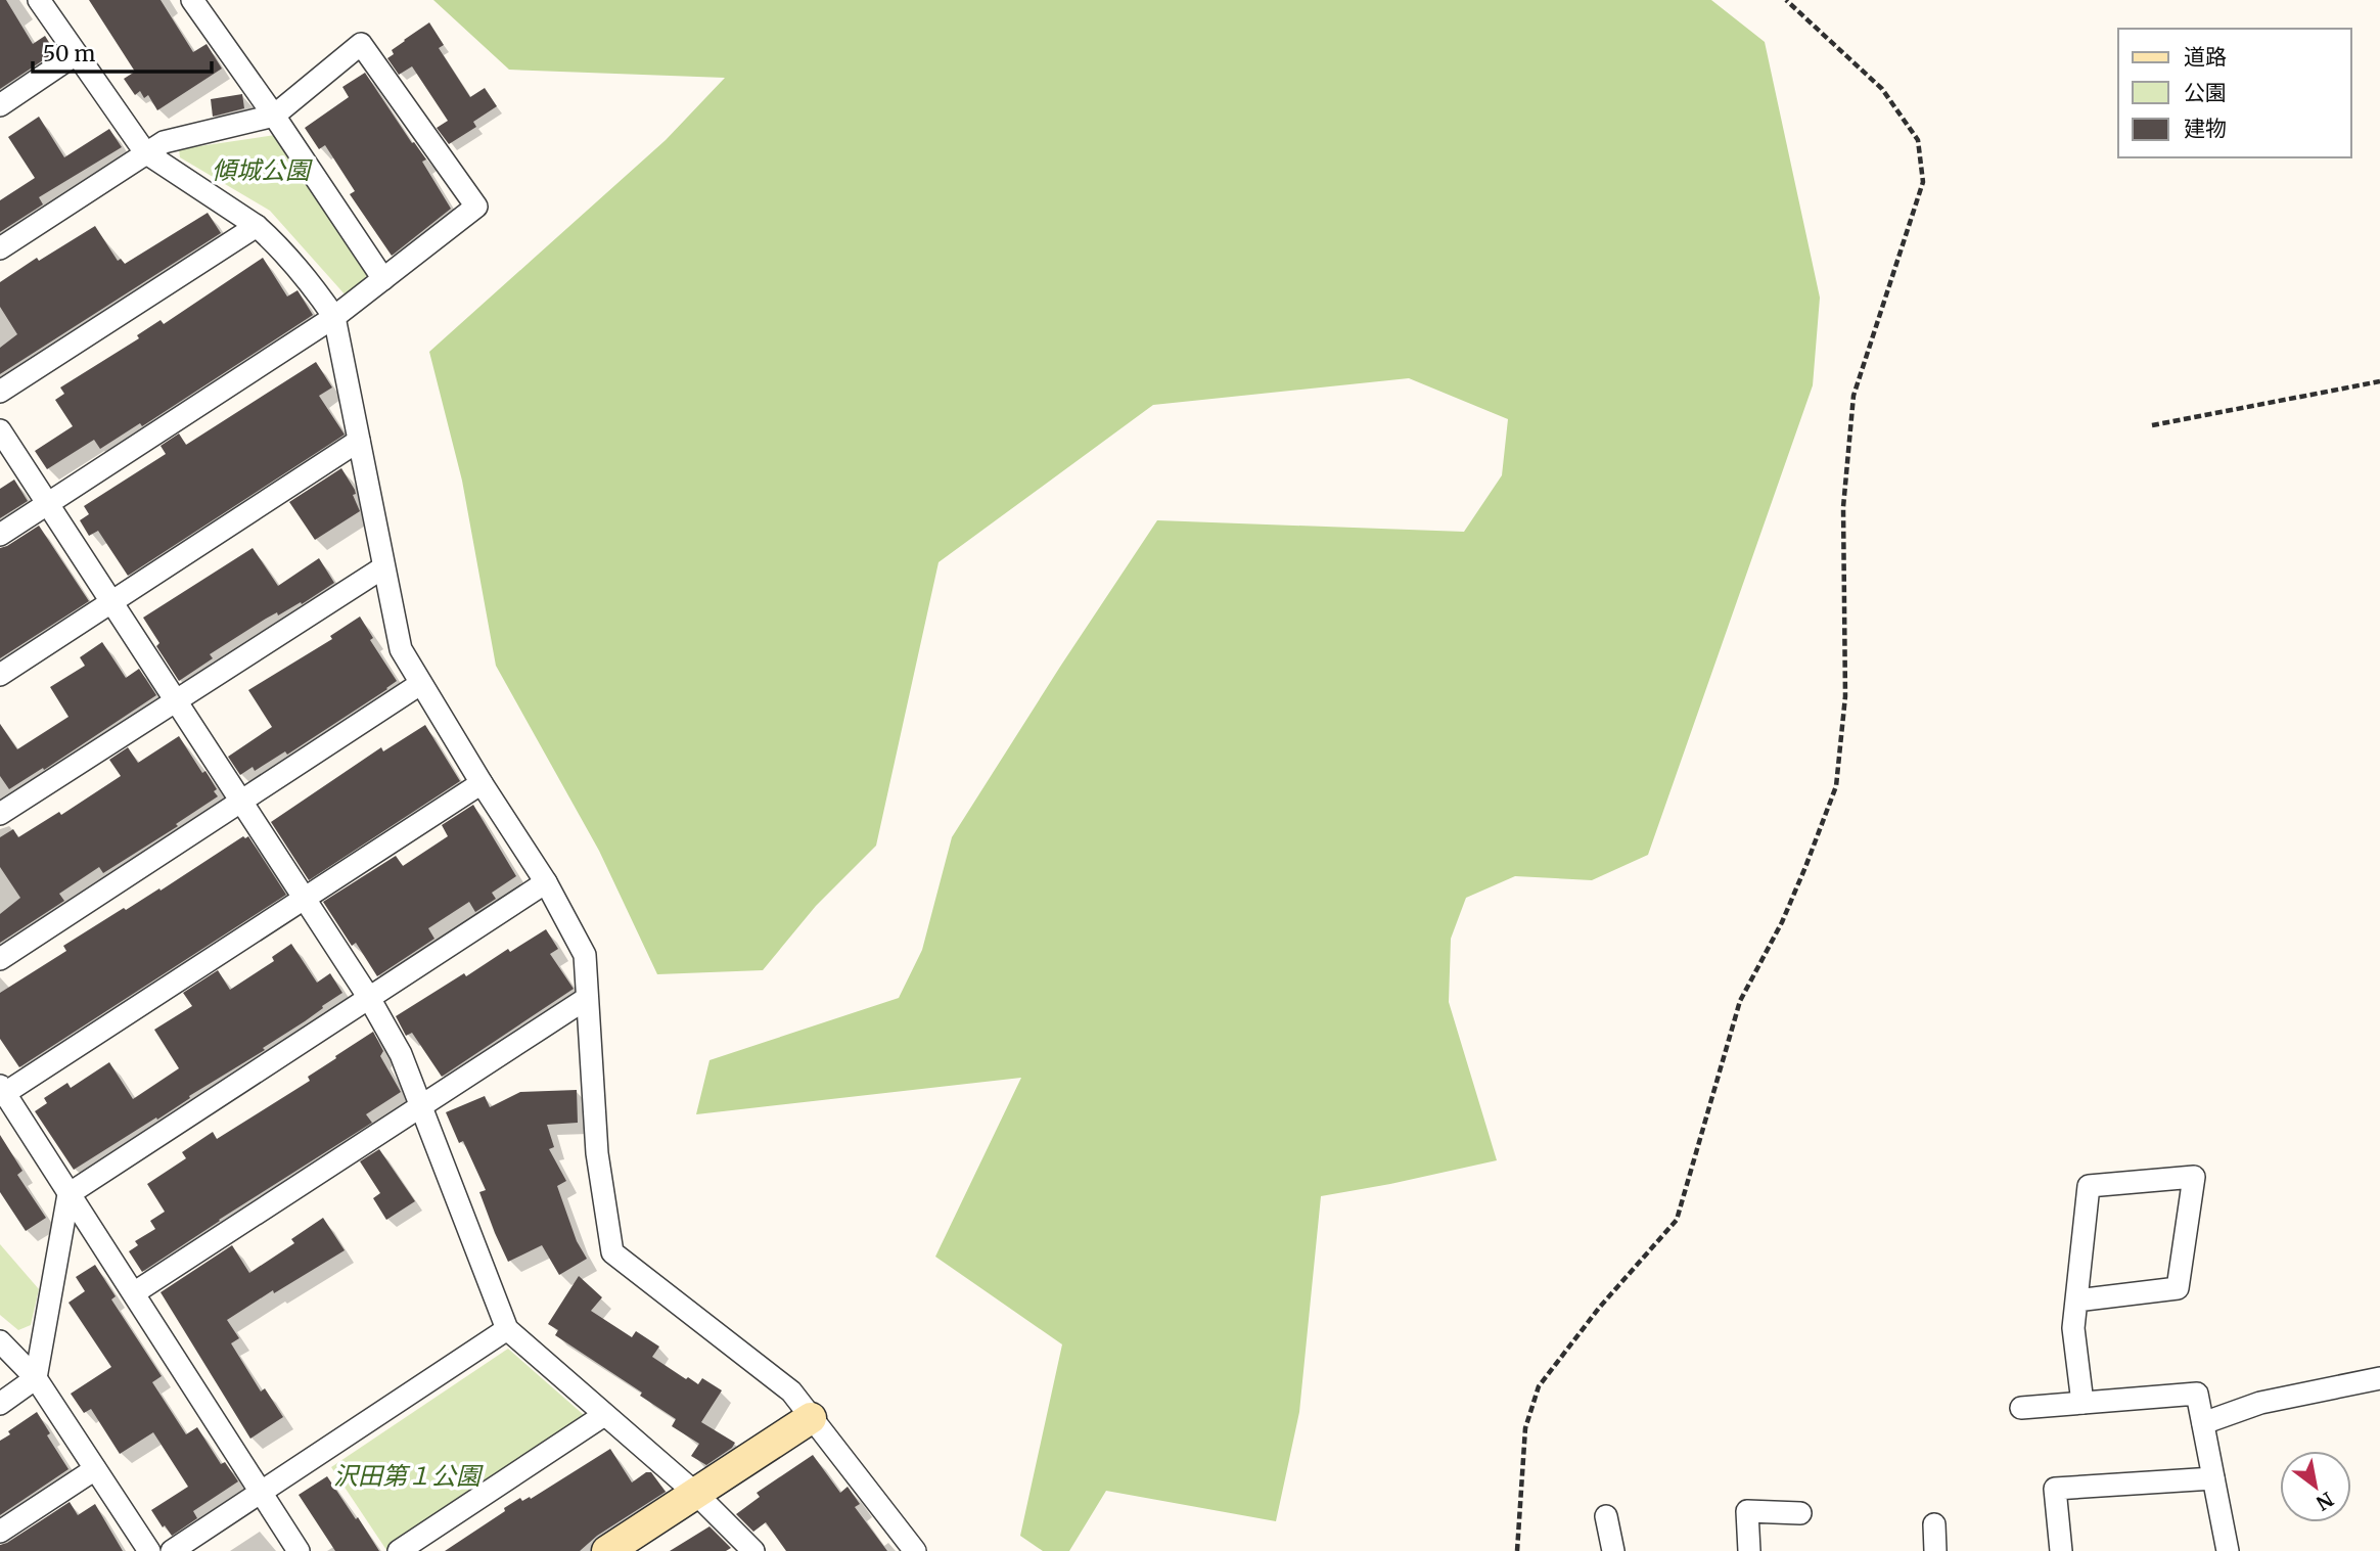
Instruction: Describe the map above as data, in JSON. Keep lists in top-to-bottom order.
{
  "parks": ["傾城公園", "沢田第１公園"],
  "legend": ["道路", "公園", "建物"],
  "scale_bar": "50 m",
  "north": "bottom right"
}
